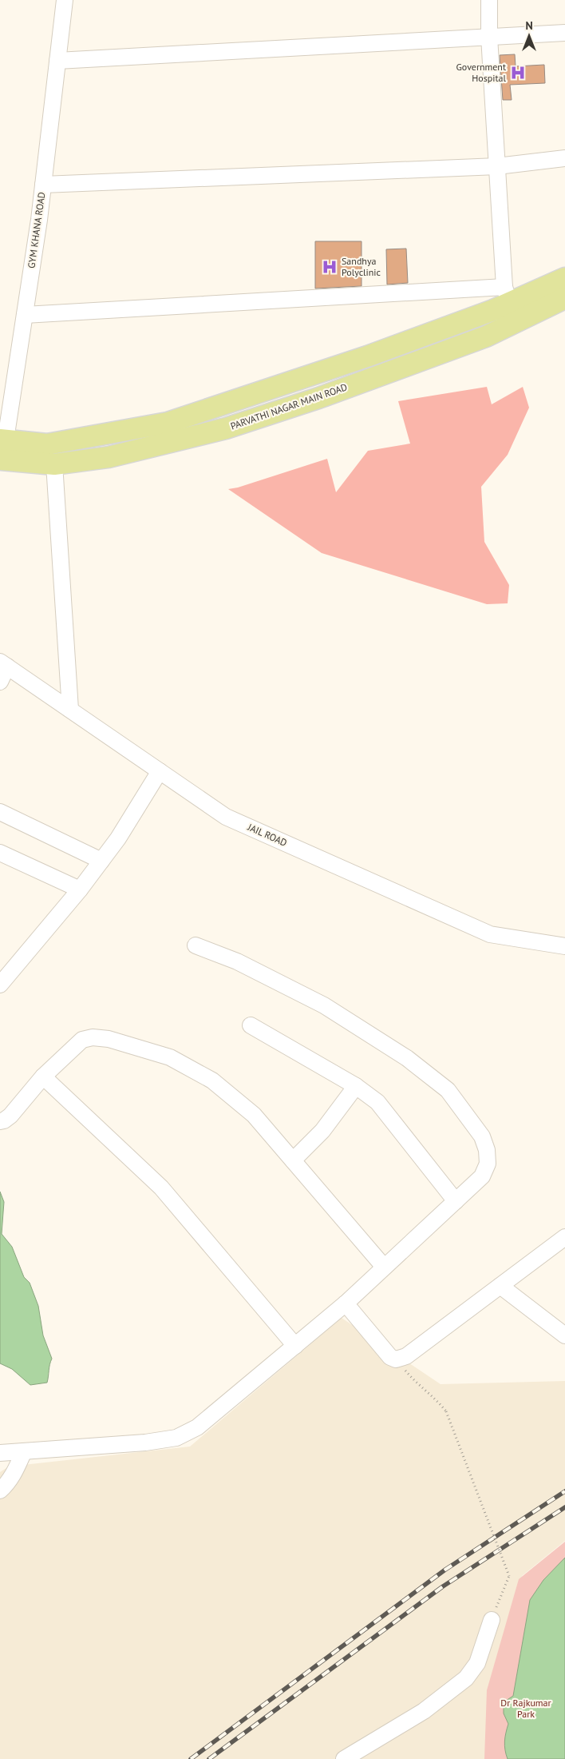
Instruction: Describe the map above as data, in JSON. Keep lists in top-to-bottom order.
{
  "streets": {
    "main road": ["PARVATHI NAGAR MAIN ROAD"],
    "street": ["GYM KHANA ROAD", "JAIL ROAD"]
  },
  "crossings": [
    ["GYM KHANA ROAD", "PARVATHI NAGAR MAIN ROAD"]
  ],
  "parks": ["Dr Rajkumar Park"],
  "places": {
    "hospital": ["Government Hospital", "Sandhya Polyclinic"]
  },
  "north": "top"
}
